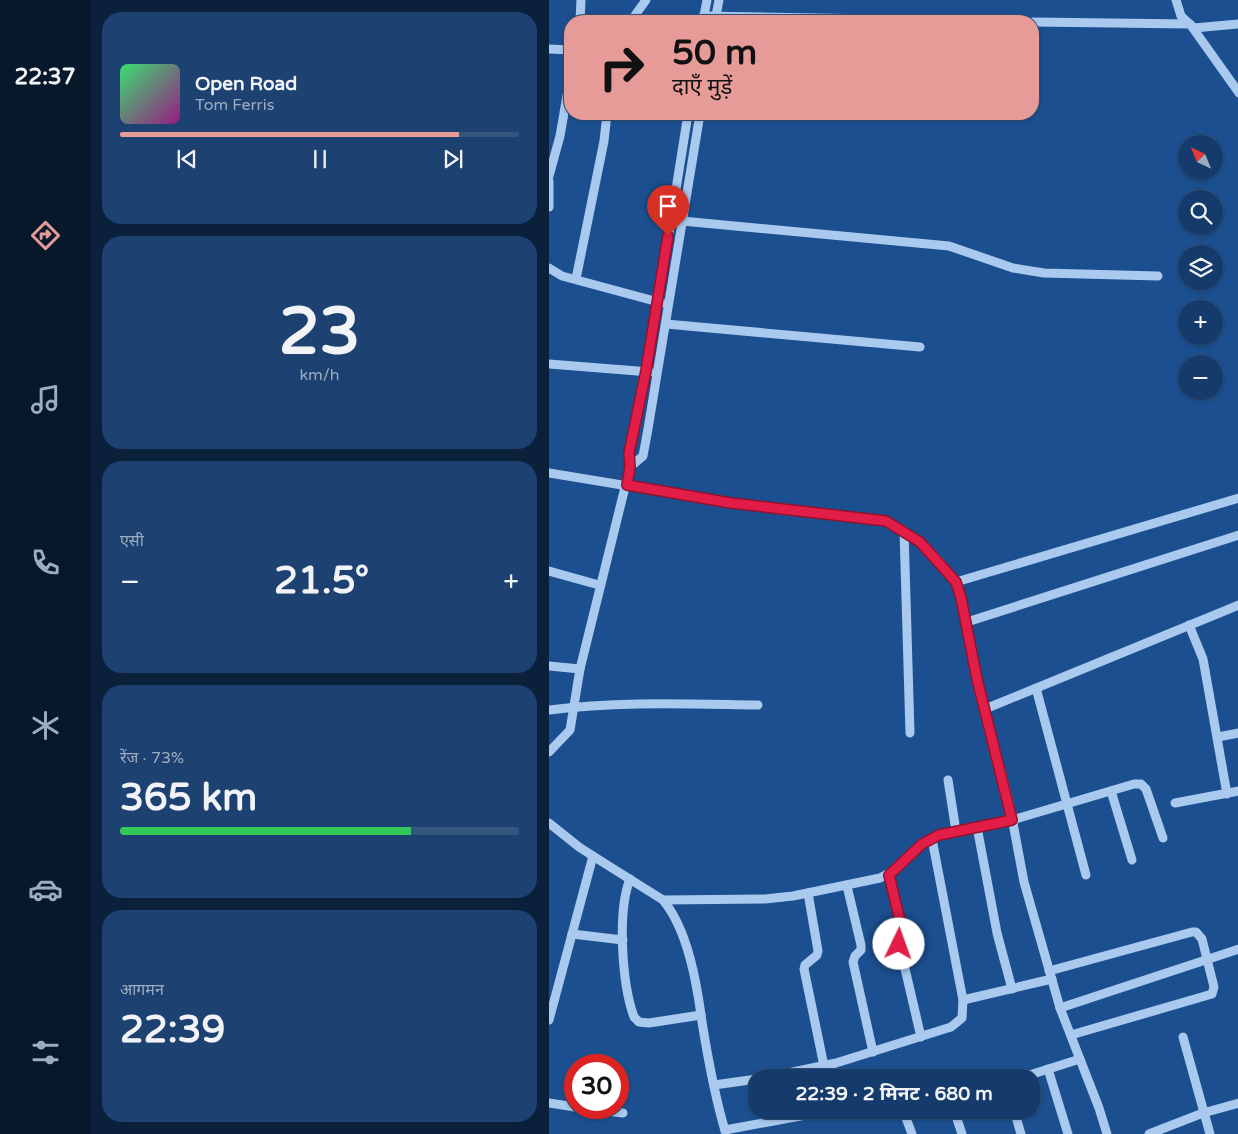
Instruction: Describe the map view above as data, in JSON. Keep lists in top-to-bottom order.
{
  "north": "top left",
  "page": {
    "tabs": "22:37",
    "turn": ["50 m", "दाएँ मुड़ें"],
    "song": ["Open Road", "Tom Ferris"],
    "map_buttons": ["+", "−"],
    "tile": [
      ["23", "km/h"],
      "एसी",
      ["रेंज · 73%", "365 km"],
      ["आगमन", "22:39"]
    ],
    "heat": ["−", "21.5°", "+"],
    "limit": "30",
    "trip": "22:39 · 2 मिनट · 680 m"
  }
}
